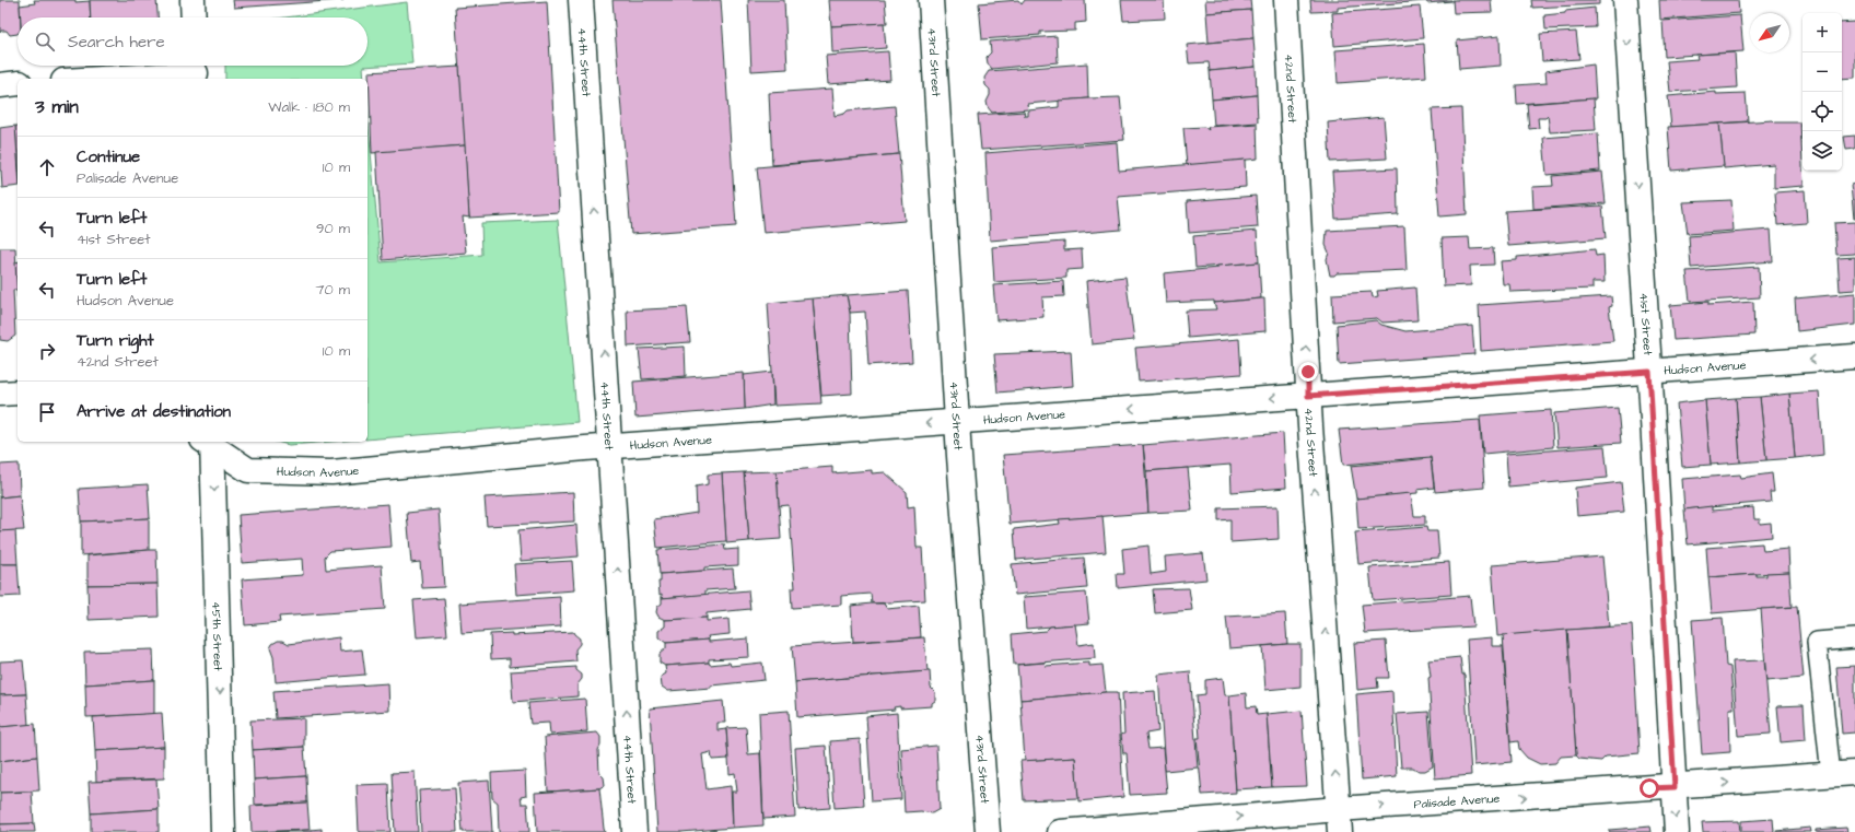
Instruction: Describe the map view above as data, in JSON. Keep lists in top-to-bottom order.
{
  "streets": {
    "street": [
      "44th Street",
      "43rd Street",
      "42nd Street",
      "41st Street",
      "Hudson Avenue",
      "45th Street",
      "Palisade Avenue"
    ]
  },
  "crossings": [
    ["44th Street", "Hudson Avenue"],
    ["43rd Street", "Hudson Avenue"],
    ["42nd Street", "Hudson Avenue"],
    ["42nd Street", "Palisade Avenue"],
    ["41st Street", "Hudson Avenue"],
    ["41st Street", "Palisade Avenue"],
    ["Hudson Avenue", "45th Street"]
  ],
  "one_way": [
    "44th Street",
    "42nd Street",
    "41st Street",
    "Hudson Avenue",
    "45th Street",
    "Palisade Avenue"
  ],
  "north": "bottom left",
  "page": {
    "map_buttons": ["+", "−"],
    "search": "Search here",
    "heading": ["3 min", "Walk · 180 m"],
    "list": [
      ["Continue", "Palisade Avenue", "10 m"],
      ["Turn left", "41st Street", "90 m"],
      ["Turn left", "Hudson Avenue", "70 m"],
      ["Turn right", "42nd Street", "10 m"],
      "Arrive at destination"
    ]
  }
}
